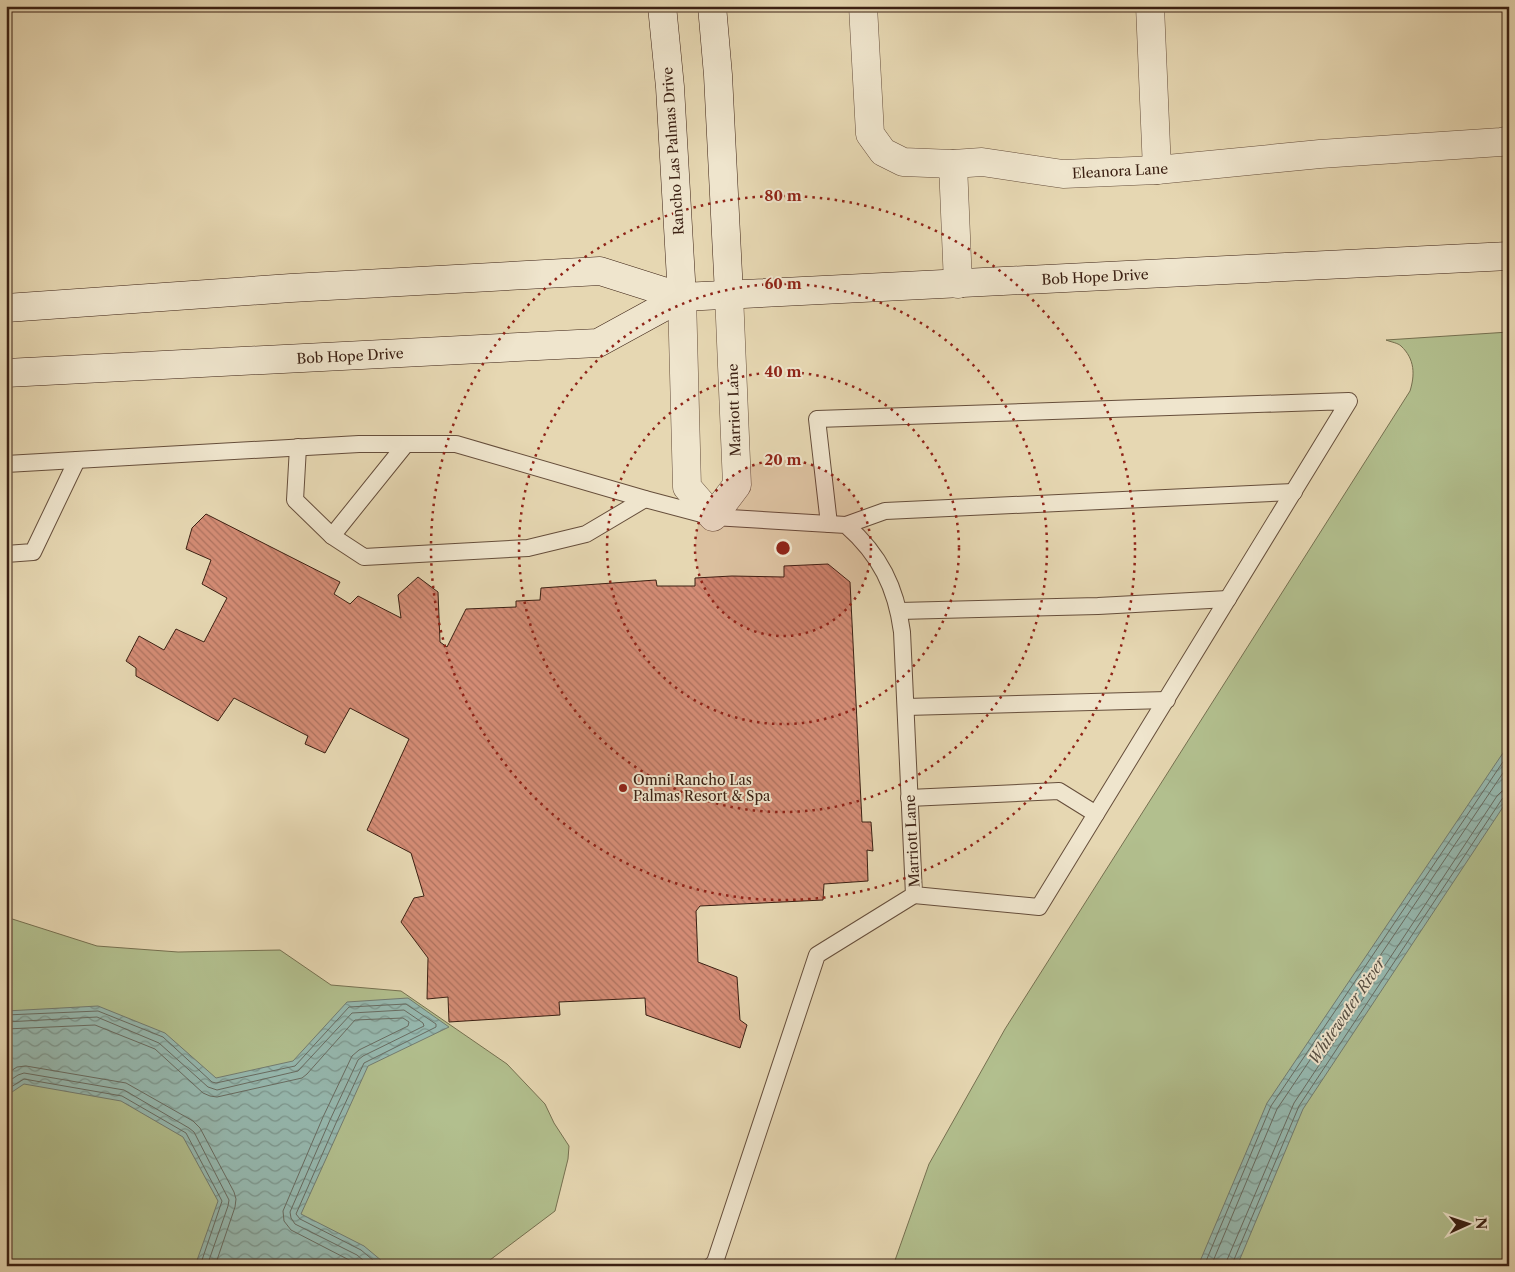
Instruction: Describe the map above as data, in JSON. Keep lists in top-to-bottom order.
{
  "streets": {
    "main road": [
      "Rancho Las Palmas Drive",
      "Eleanora Lane",
      "Bob Hope Drive",
      "Marriott Lane"
    ]
  },
  "crossings": [
    ["Rancho Las Palmas Drive", "Bob Hope Drive"],
    ["Bob Hope Drive", "Marriott Lane"]
  ],
  "water": ["Whitewater River"],
  "places": ["Omni Rancho Las Palmas Resort & Spa"],
  "north": "right",
  "rings": [
    "80 m",
    "60 m",
    "40 m",
    "20 m"
  ]
}
